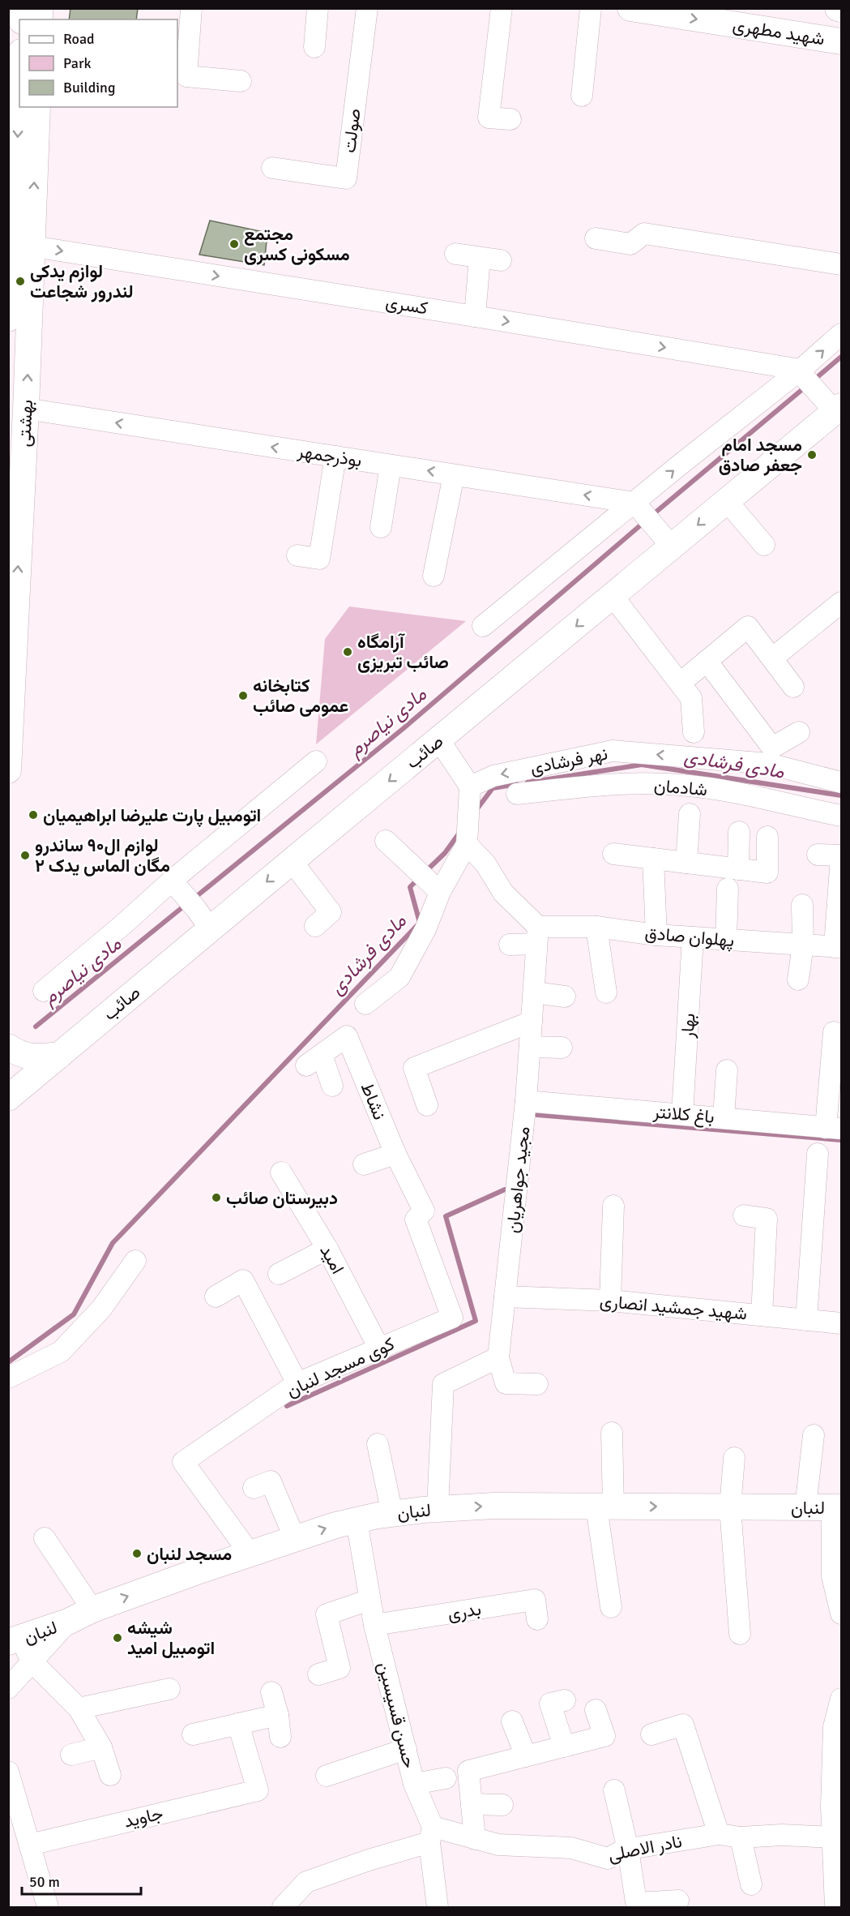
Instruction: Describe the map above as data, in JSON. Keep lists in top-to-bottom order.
{
  "streets": {
    "main road": [
      "شهید مطهری",
      "بهشتی",
      "صائب",
      "لنبان"
    ],
    "street": [
      "صولت",
      "کسری",
      "بوذرجمهر",
      "نهر فرشادی",
      "شادمان",
      "پهلوان صادق",
      "بهار",
      "نشاط",
      "باغ کلانتر",
      "مجید جواهریان",
      "امید",
      "شهید جمشید انصاری",
      "کوی مسجد لنبان",
      "بدری",
      "حسن قسیسین",
      "جاوید",
      "نادر الاصلی"
    ]
  },
  "crossings": [
    ["کسری", "بهشتی"],
    ["بهشتی", "بوذرجمهر"],
    ["پهلوان صادق", "بهار"],
    ["پهلوان صادق", "مجید جواهریان"],
    ["بهار", "باغ کلانتر"],
    ["نشاط", "کوی مسجد لنبان"],
    ["باغ کلانتر", "مجید جواهریان"],
    ["مجید جواهریان", "شهید جمشید انصاری"],
    ["امید", "کوی مسجد لنبان"],
    ["کوی مسجد لنبان", "لنبان"],
    ["لنبان", "حسن قسیسین"],
    ["بدری", "حسن قسیسین"],
    ["حسن قسیسین", "نادر الاصلی"]
  ],
  "one_way": [
    "شهید مطهری",
    "بوذرجمهر",
    "صائب",
    "لنبان"
  ],
  "water": ["مادی نیاصرم", "مادی فرشادی"],
  "places": [
    "مجتمع مسکونی کسری",
    "لوازم یدکی لندرور شجاعت",
    "مسجد امام جعفر صادق",
    "آرامگاه صائب تبریزی",
    "کتابخانه عمومی صائب",
    "اتومبیل پارت علیرضا ابراهیمیان",
    "لوازم ال۹۰ ساندرو مگان الماس یدک ۲",
    "دبیرستان صائب",
    "مسجد لنبان",
    "شیشه اتومبیل امید"
  ],
  "legend": ["Road", "Park", "Building"],
  "scale_bar": "50 m"
}
